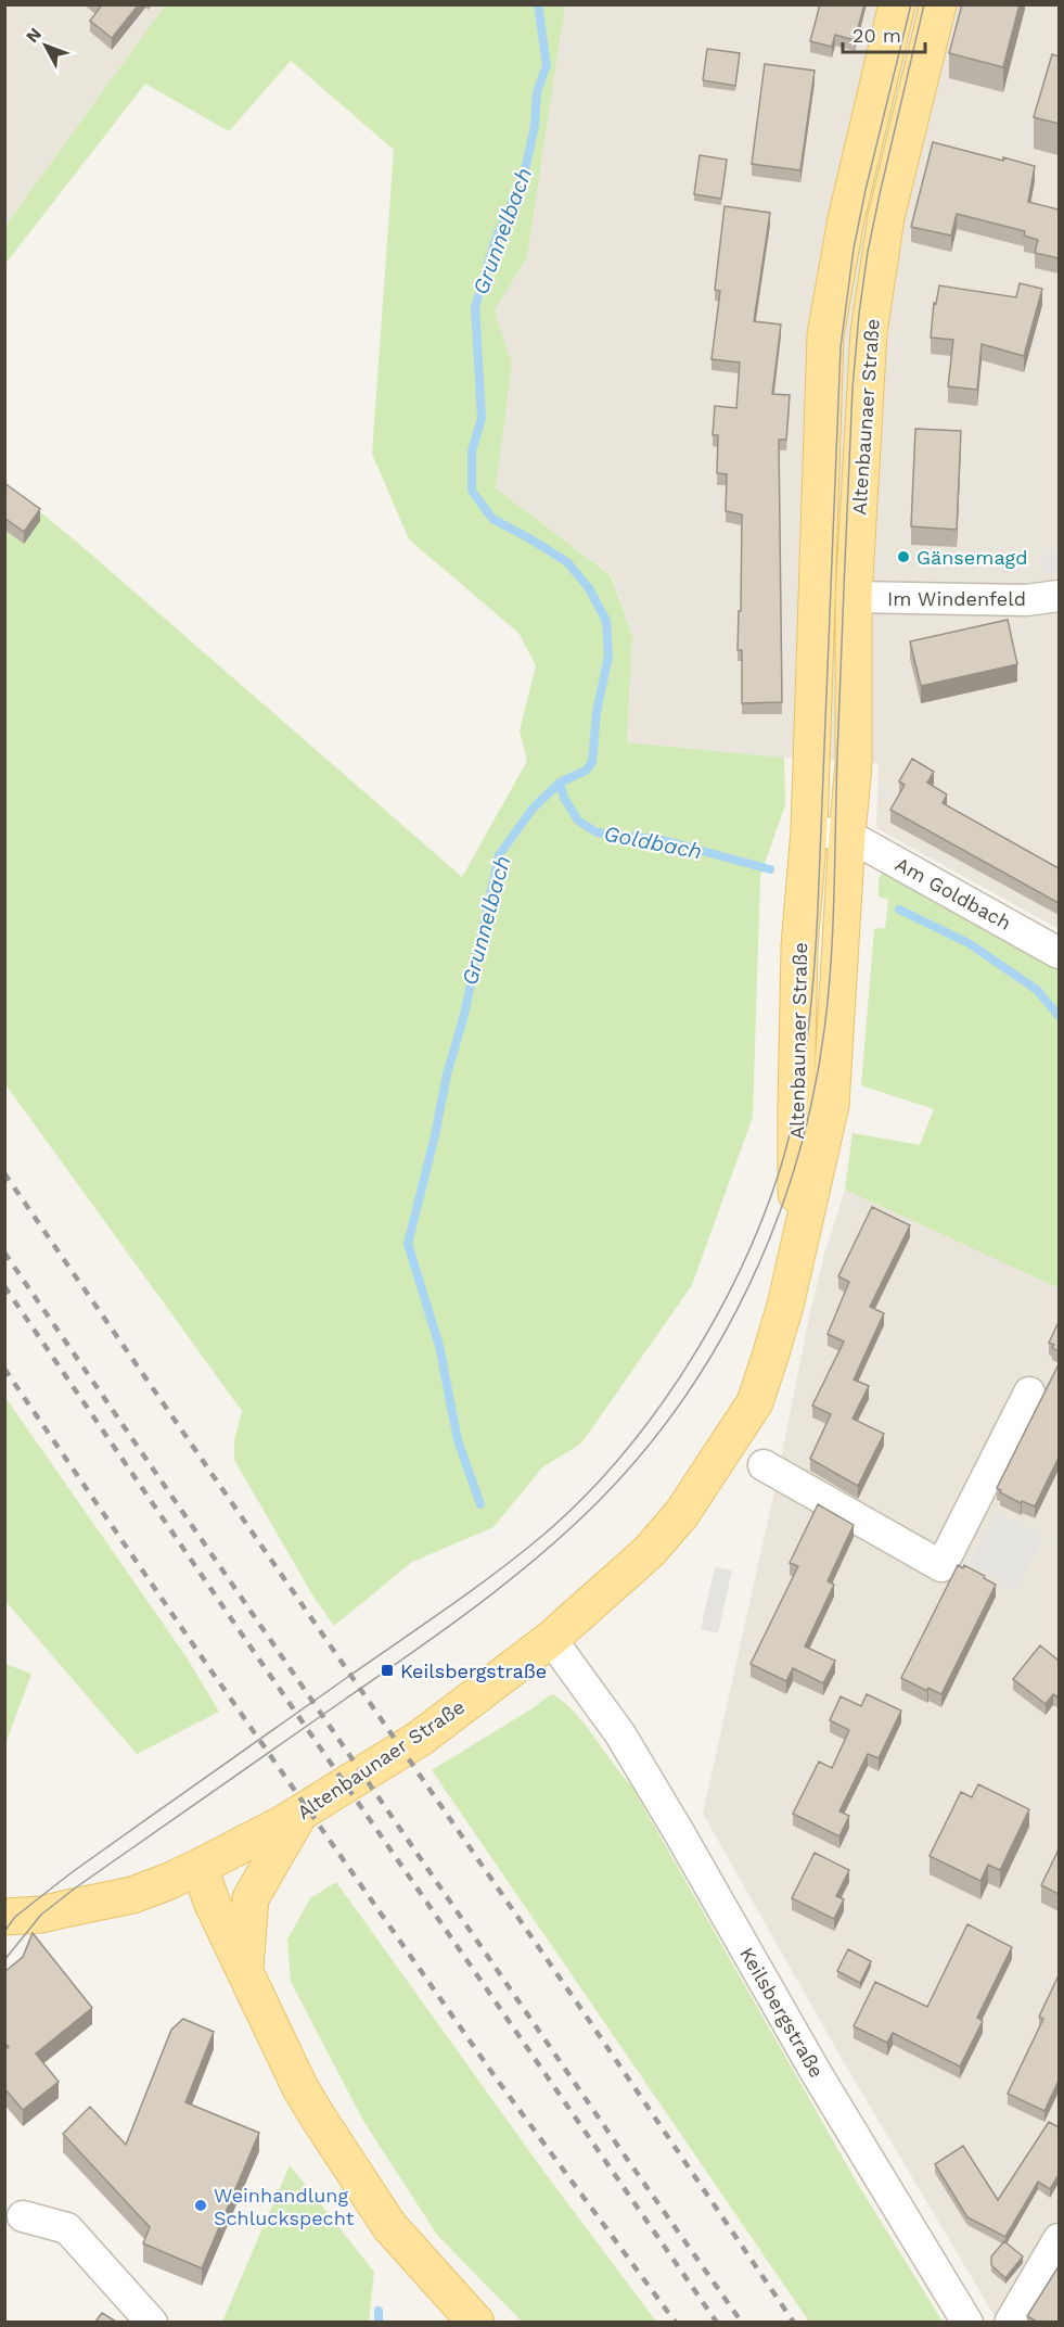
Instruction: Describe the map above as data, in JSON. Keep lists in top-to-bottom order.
{
  "streets": {
    "main road": ["Altenbaunaer Straße"],
    "street": ["Im Windenfeld", "Am Goldbach", "Keilsbergstraße"]
  },
  "crossings": [
    ["Altenbaunaer Straße", "Im Windenfeld"],
    ["Altenbaunaer Straße", "Am Goldbach"],
    ["Altenbaunaer Straße", "Keilsbergstraße"]
  ],
  "water": ["Grunnelbach", "Goldbach"],
  "places": {
    "other": ["Gänsemagd", "Weinhandlung Schluckspecht"],
    "transit": ["Keilsbergstraße"]
  },
  "scale_bar": "20 m",
  "north": "top left"
}
